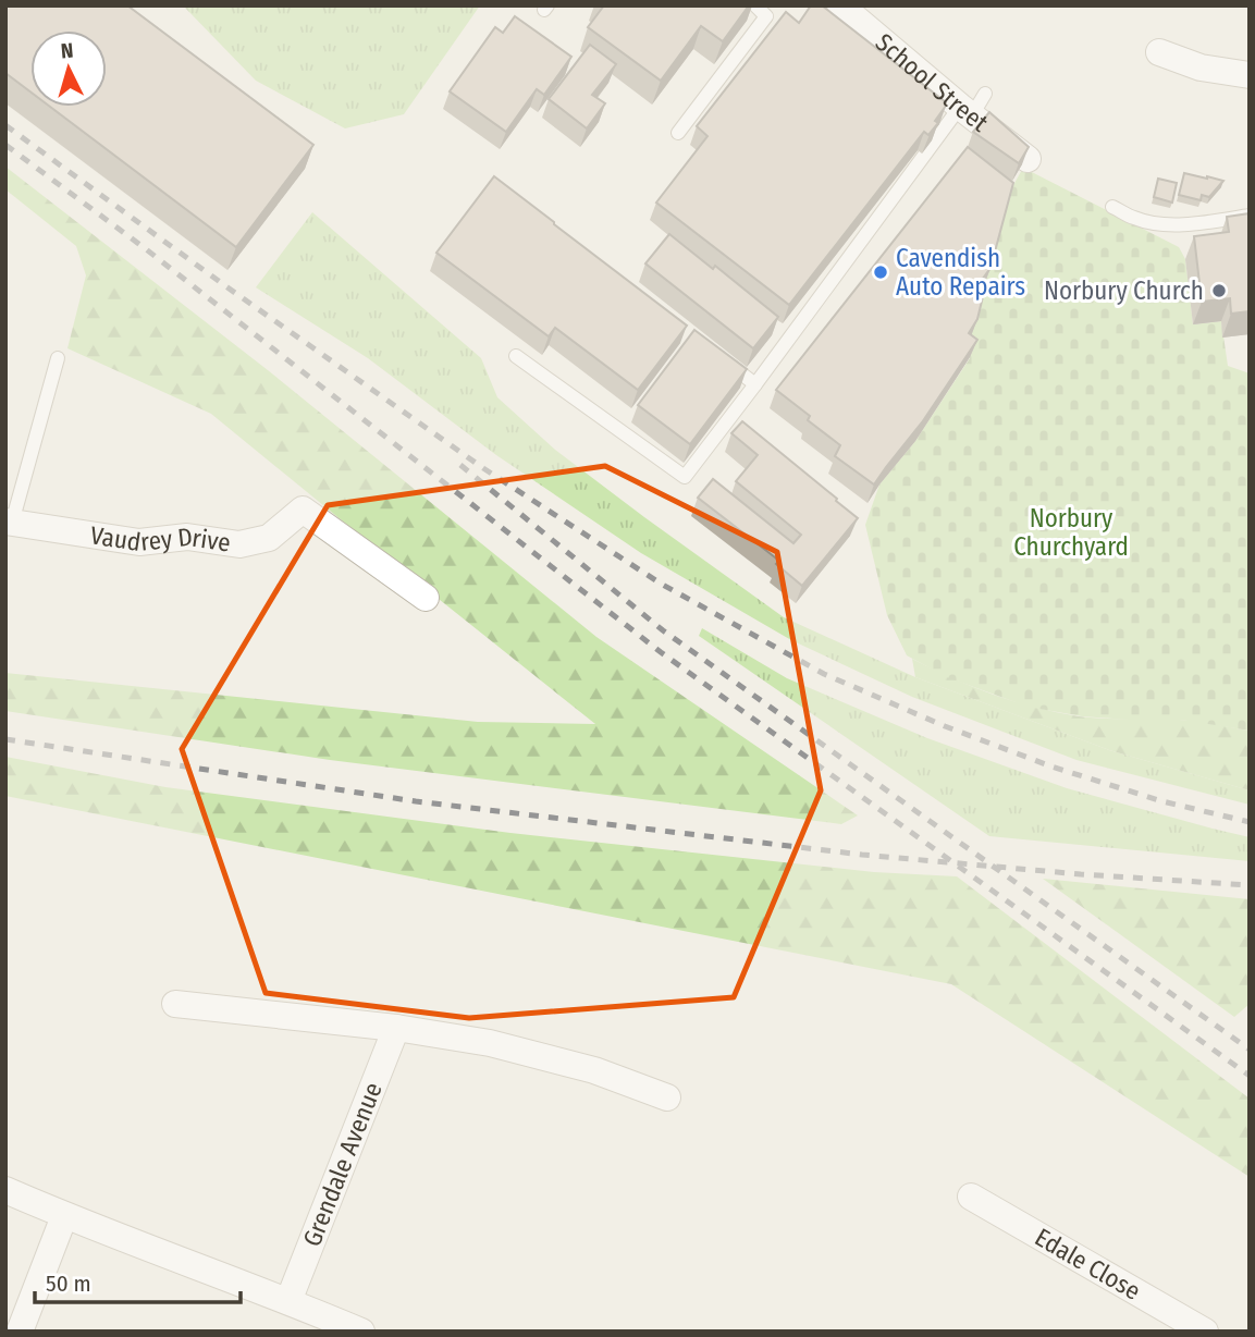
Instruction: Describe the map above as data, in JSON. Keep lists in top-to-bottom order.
{
  "streets": {
    "street": [
      "School Street",
      "Vaudrey Drive",
      "Grendale Avenue",
      "Edale Close"
    ]
  },
  "parks": ["Norbury Churchyard"],
  "places": ["Cavendish Auto Repairs", "Norbury Church"],
  "scale_bar": "50 m",
  "north": "top"
}
